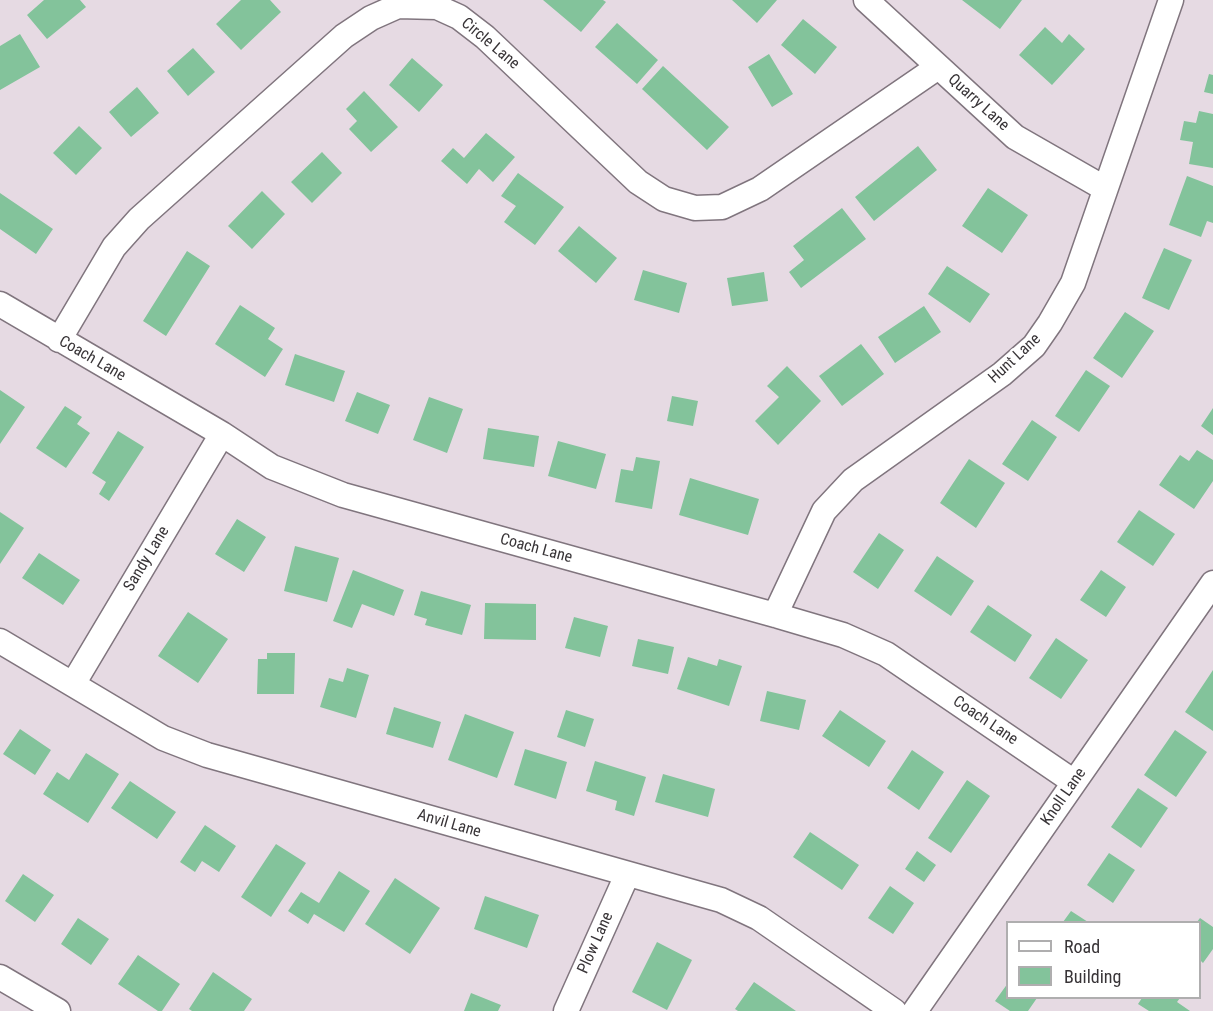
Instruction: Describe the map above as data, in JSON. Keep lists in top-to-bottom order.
{
  "streets": {
    "street": [
      "Circle Lane",
      "Quarry Lane",
      "Coach Lane",
      "Hunt Lane",
      "Sandy Lane",
      "Knoll Lane",
      "Anvil Lane",
      "Plow Lane"
    ]
  },
  "crossings": [
    ["Circle Lane", "Quarry Lane"],
    ["Circle Lane", "Coach Lane"],
    ["Quarry Lane", "Hunt Lane"],
    ["Coach Lane", "Hunt Lane"],
    ["Coach Lane", "Sandy Lane"],
    ["Coach Lane", "Knoll Lane"],
    ["Sandy Lane", "Anvil Lane"],
    ["Anvil Lane", "Plow Lane"]
  ],
  "legend": ["Road", "Building"]
}
